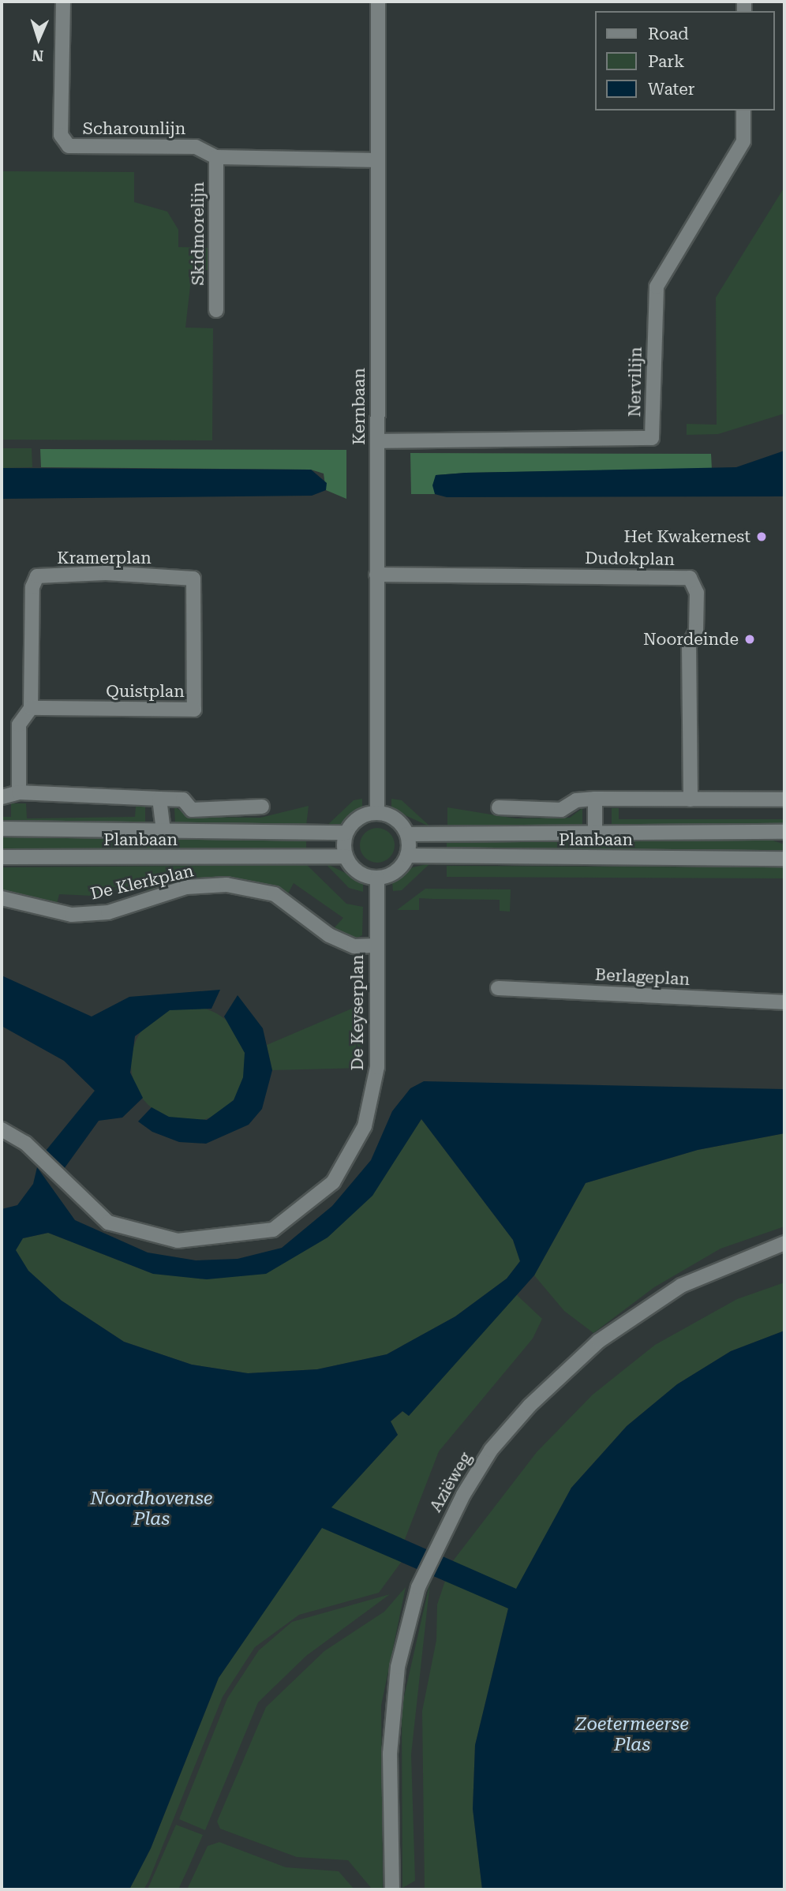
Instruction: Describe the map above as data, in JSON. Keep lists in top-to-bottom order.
{
  "streets": {
    "street": [
      "Scharounlijn",
      "Skidmorelijn",
      "Nervilijn",
      "Kernbaan",
      "Kramerplan",
      "Dudokplan",
      "Quistplan",
      "Planbaan",
      "De Klerkplan",
      "Berlageplan",
      "De Keyserplan",
      "Aziëweg"
    ]
  },
  "crossings": [
    ["Scharounlijn", "Skidmorelijn"],
    ["Scharounlijn", "Kernbaan"],
    ["Nervilijn", "Kernbaan"],
    ["Kernbaan", "Dudokplan"],
    ["Kernbaan", "Planbaan"],
    ["Kernbaan", "De Keyserplan"],
    ["Kramerplan", "Quistplan"],
    ["Dudokplan", "Planbaan"],
    ["Planbaan", "De Keyserplan"],
    ["De Klerkplan", "De Keyserplan"]
  ],
  "water": ["Noordhovense Plas", "Zoetermeerse Plas"],
  "places": ["Het Kwakernest", "Noordeinde"],
  "legend": ["Road", "Park", "Water"],
  "north": "bottom"
}
